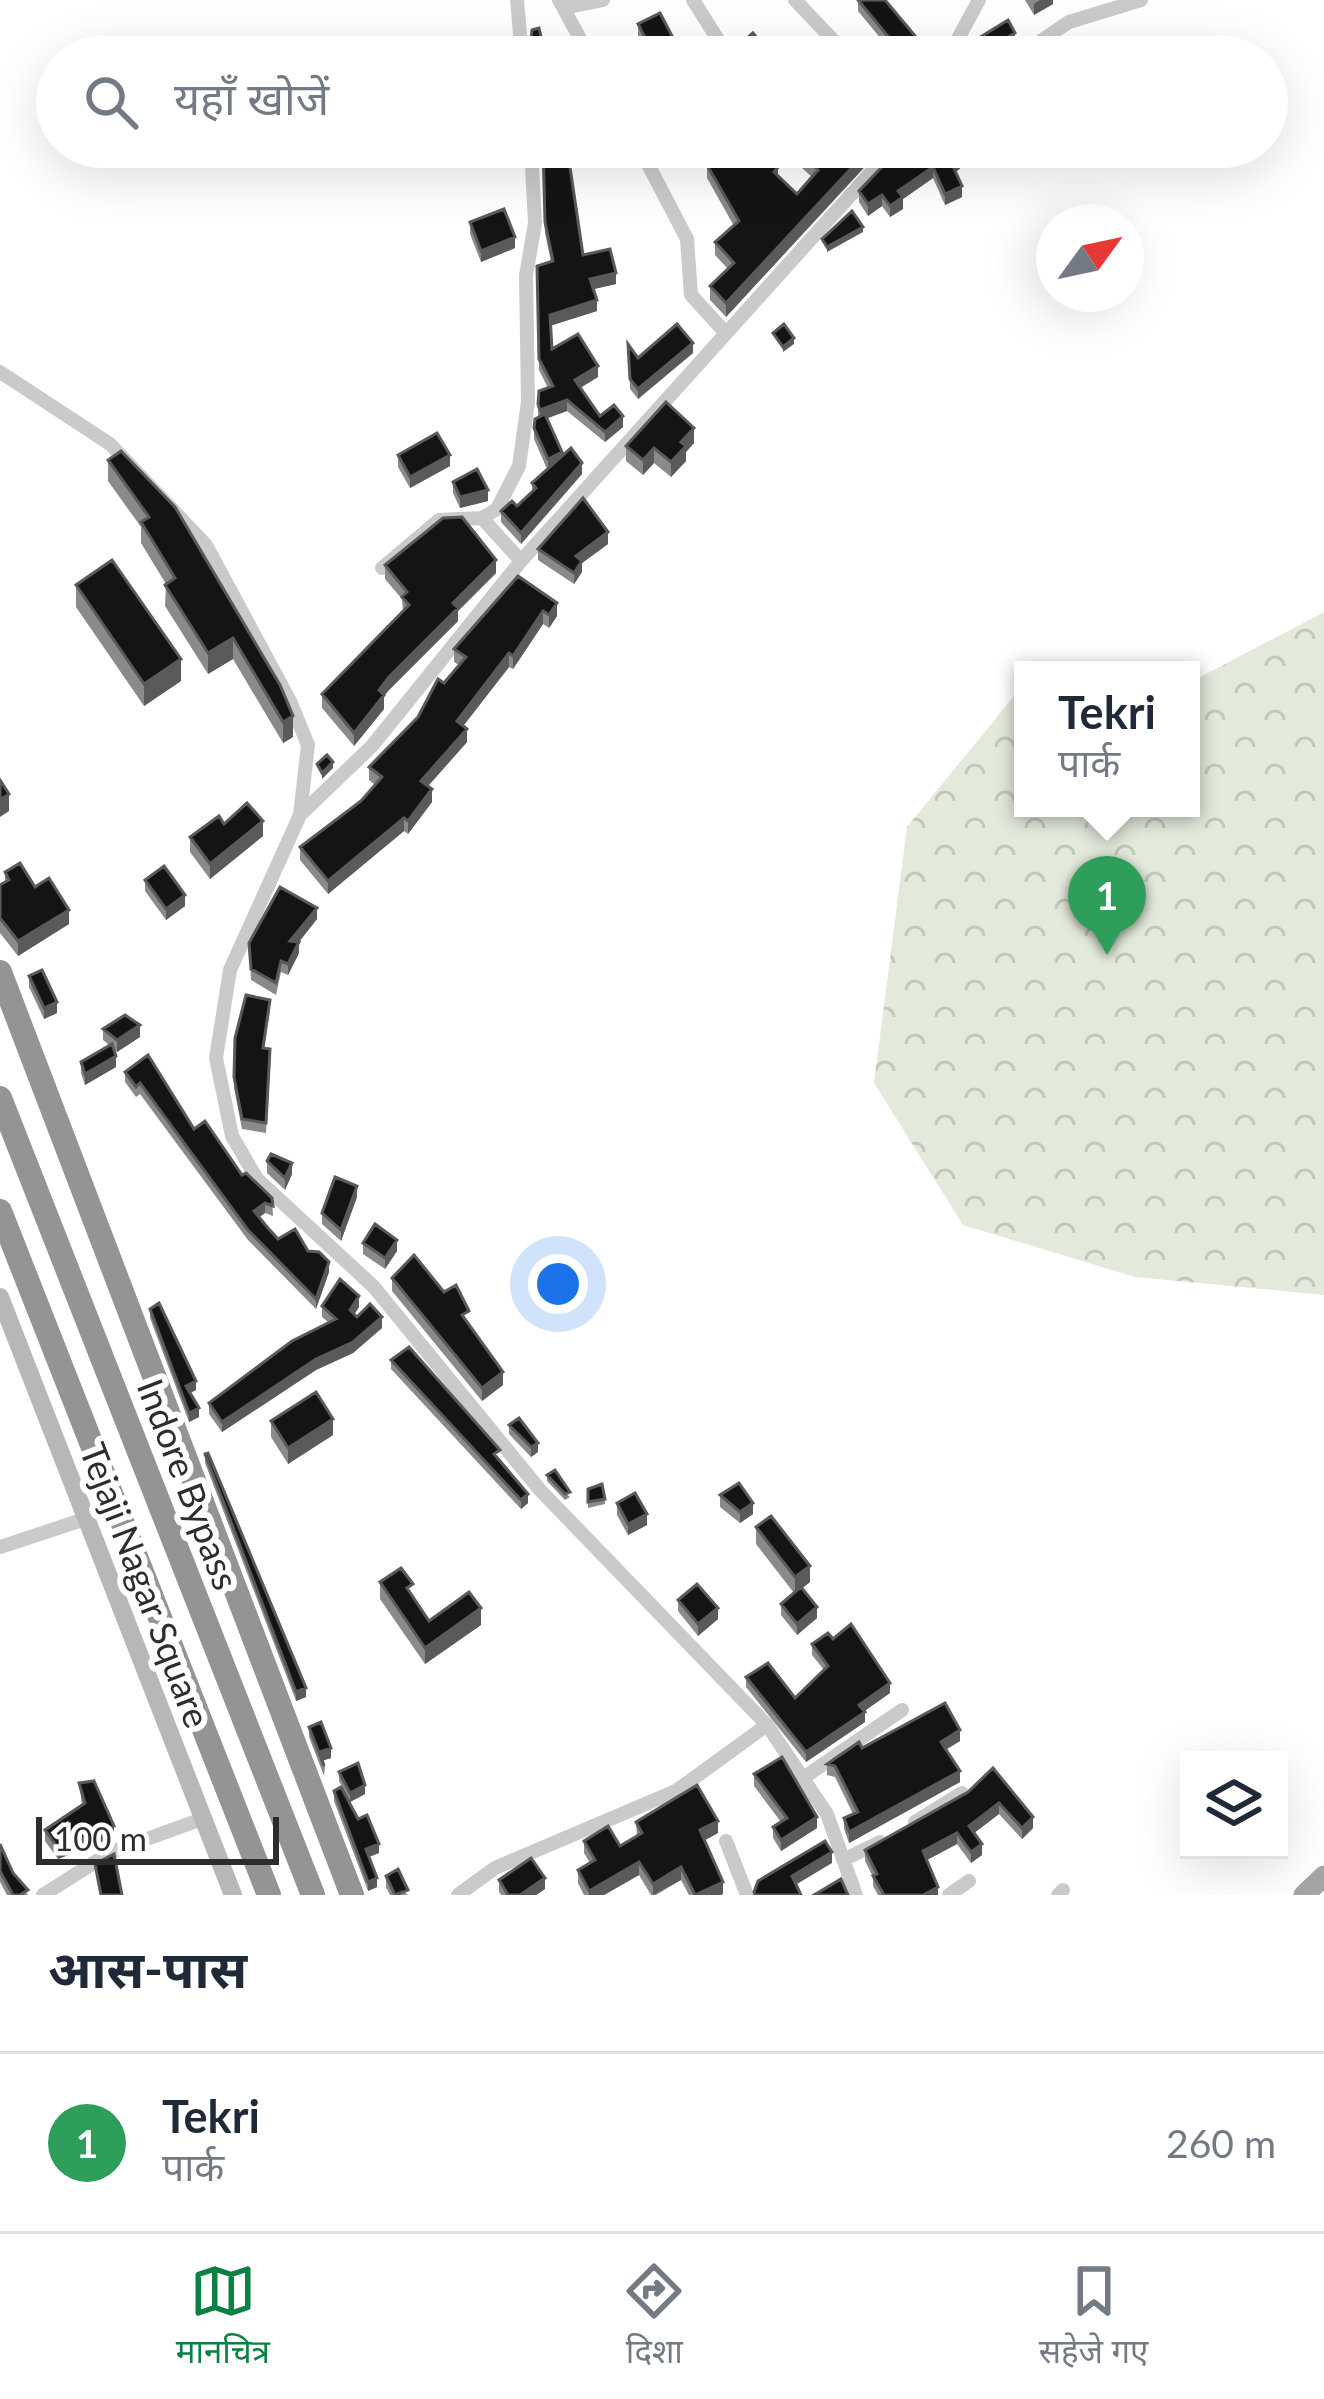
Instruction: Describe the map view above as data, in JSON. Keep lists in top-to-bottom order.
{
  "streets": {
    "highway": ["Indore Bypass"],
    "street": ["Tejaji Nagar Square"]
  },
  "scale_bar": "100 m",
  "north": "top right",
  "page": {
    "search": "यहाँ खोजें",
    "popup": ["Tekri", "पार्क"],
    "pins": "1",
    "scale": "100 m",
    "heading": "आस-पास",
    "list": [
      {
        "mark": "1",
        "name": "Tekri",
        "note": "पार्क",
        "value": "260 m"
      }
    ],
    "nav": ["मानचित्र", "दिशा", "सहेजे गए"]
  }
}
